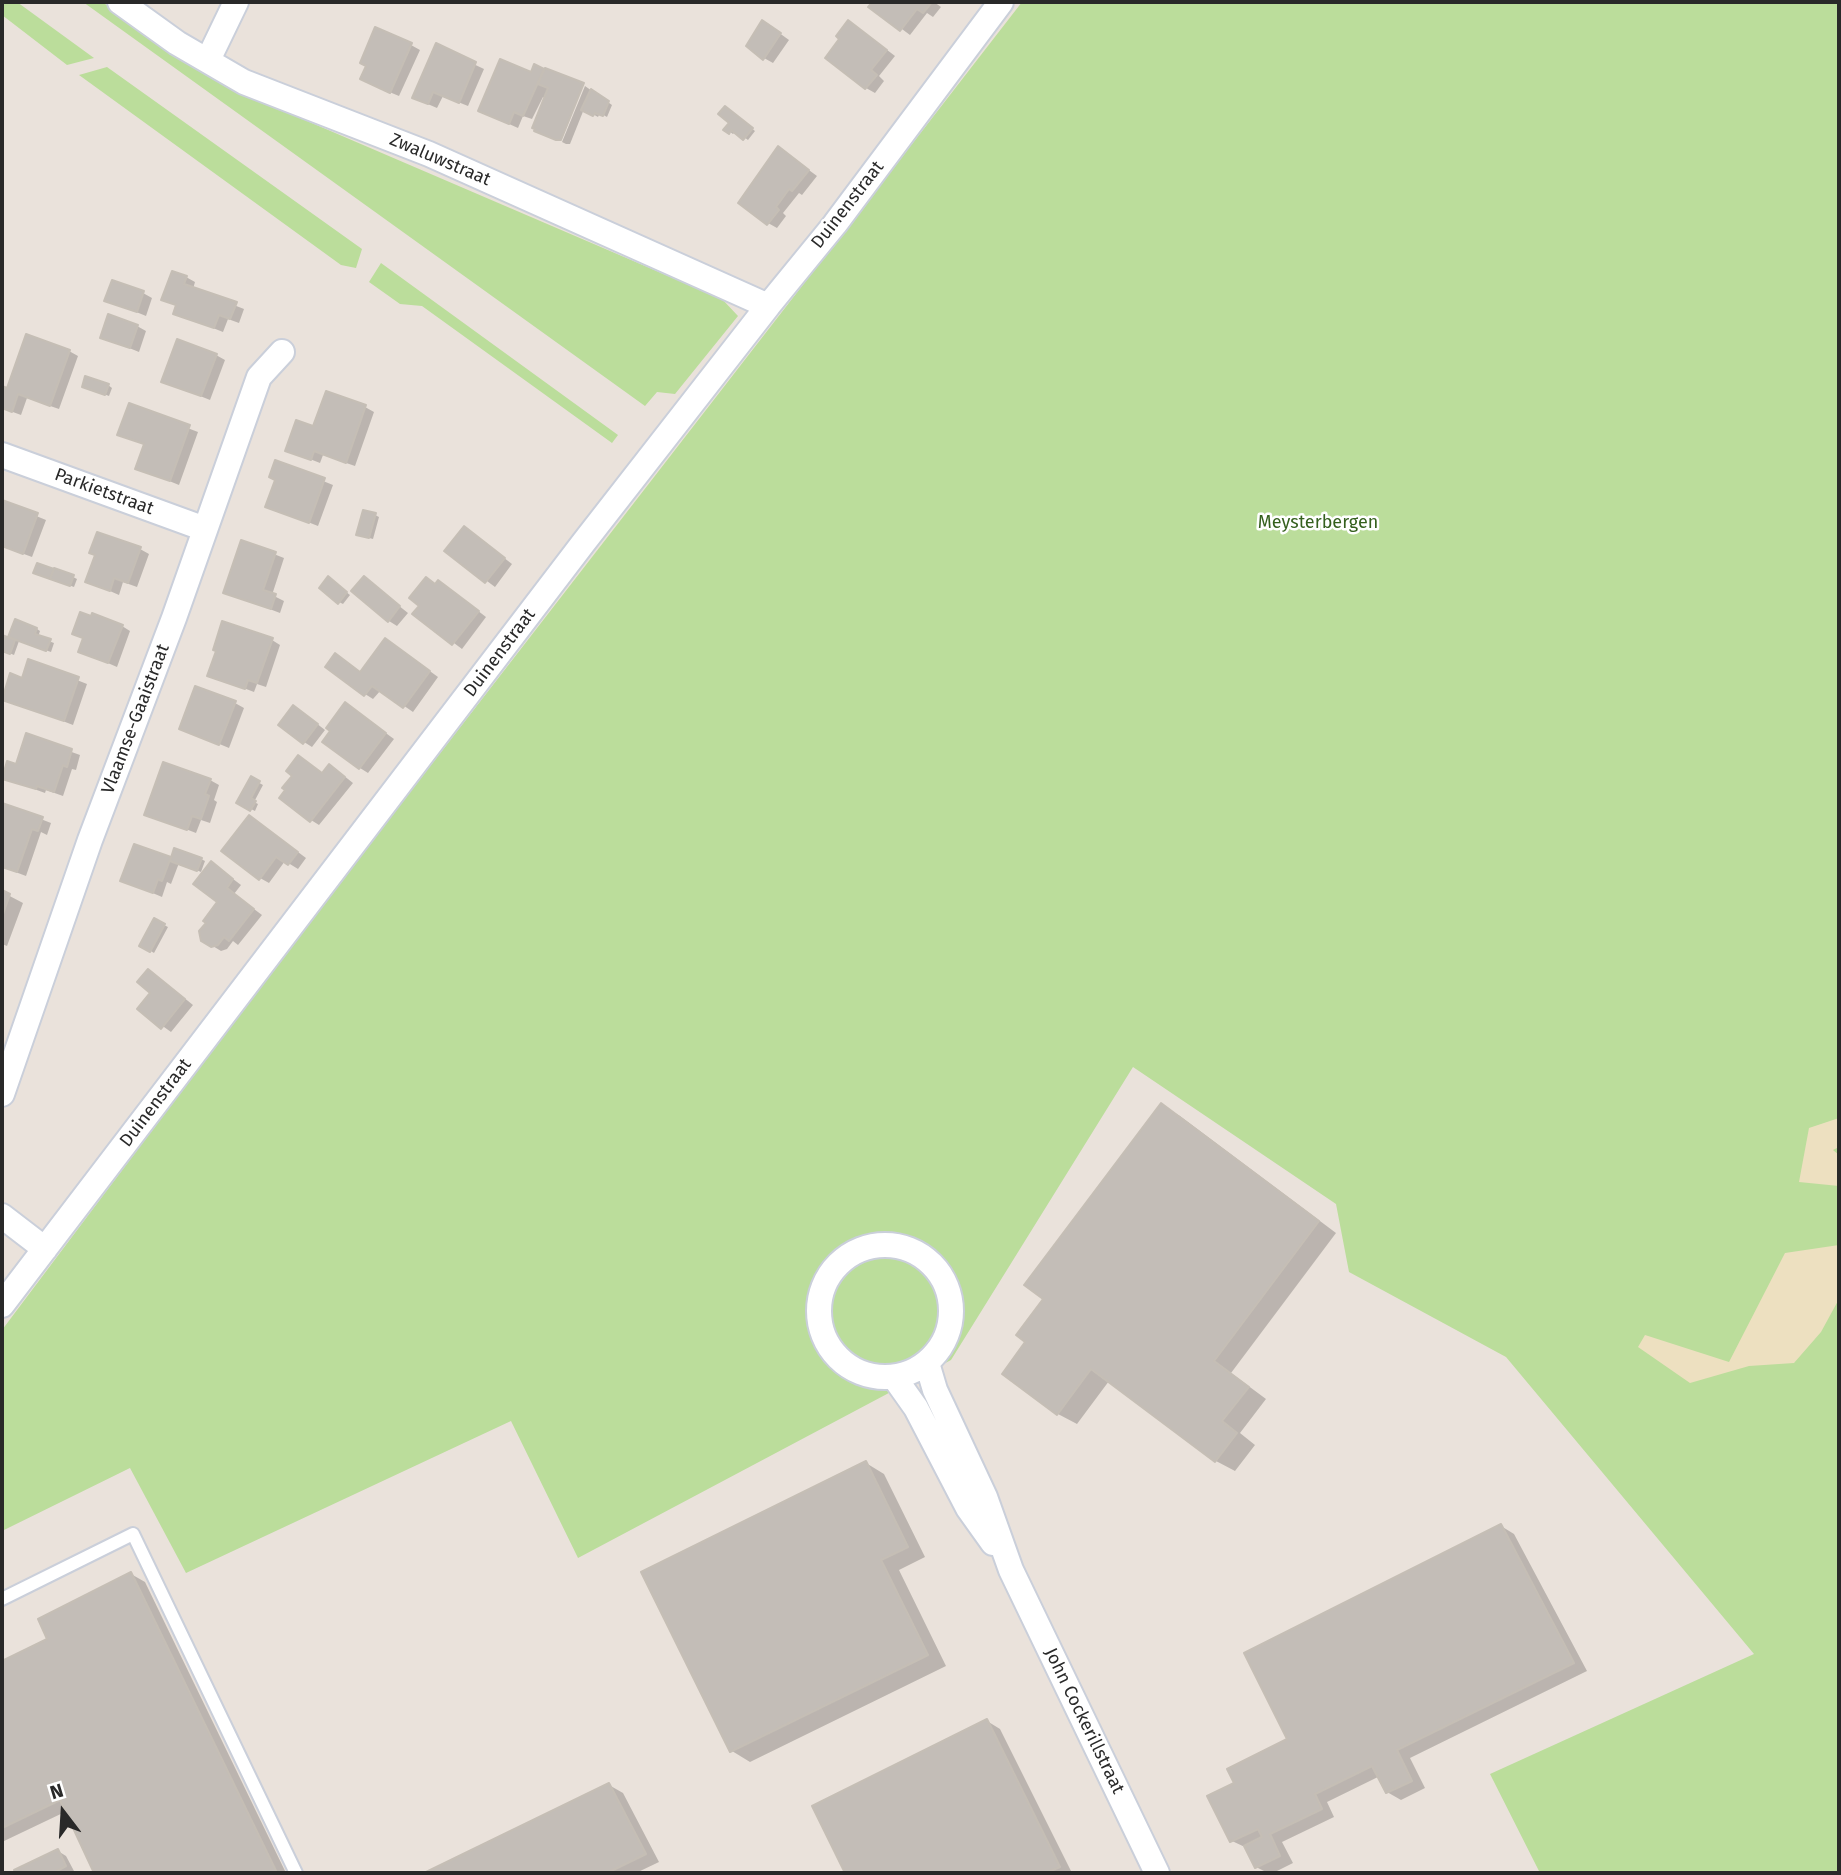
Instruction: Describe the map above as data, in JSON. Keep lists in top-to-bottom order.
{
  "streets": {
    "street": [
      "Zwaluwstraat",
      "Duinenstraat",
      "Parkietstraat",
      "Vlaamse-Gaaistraat",
      "John Cockerillstraat"
    ]
  },
  "crossings": [
    ["Zwaluwstraat", "Duinenstraat"],
    ["Parkietstraat", "Vlaamse-Gaaistraat"]
  ],
  "parks": ["Meysterbergen"],
  "north": "top"
}
